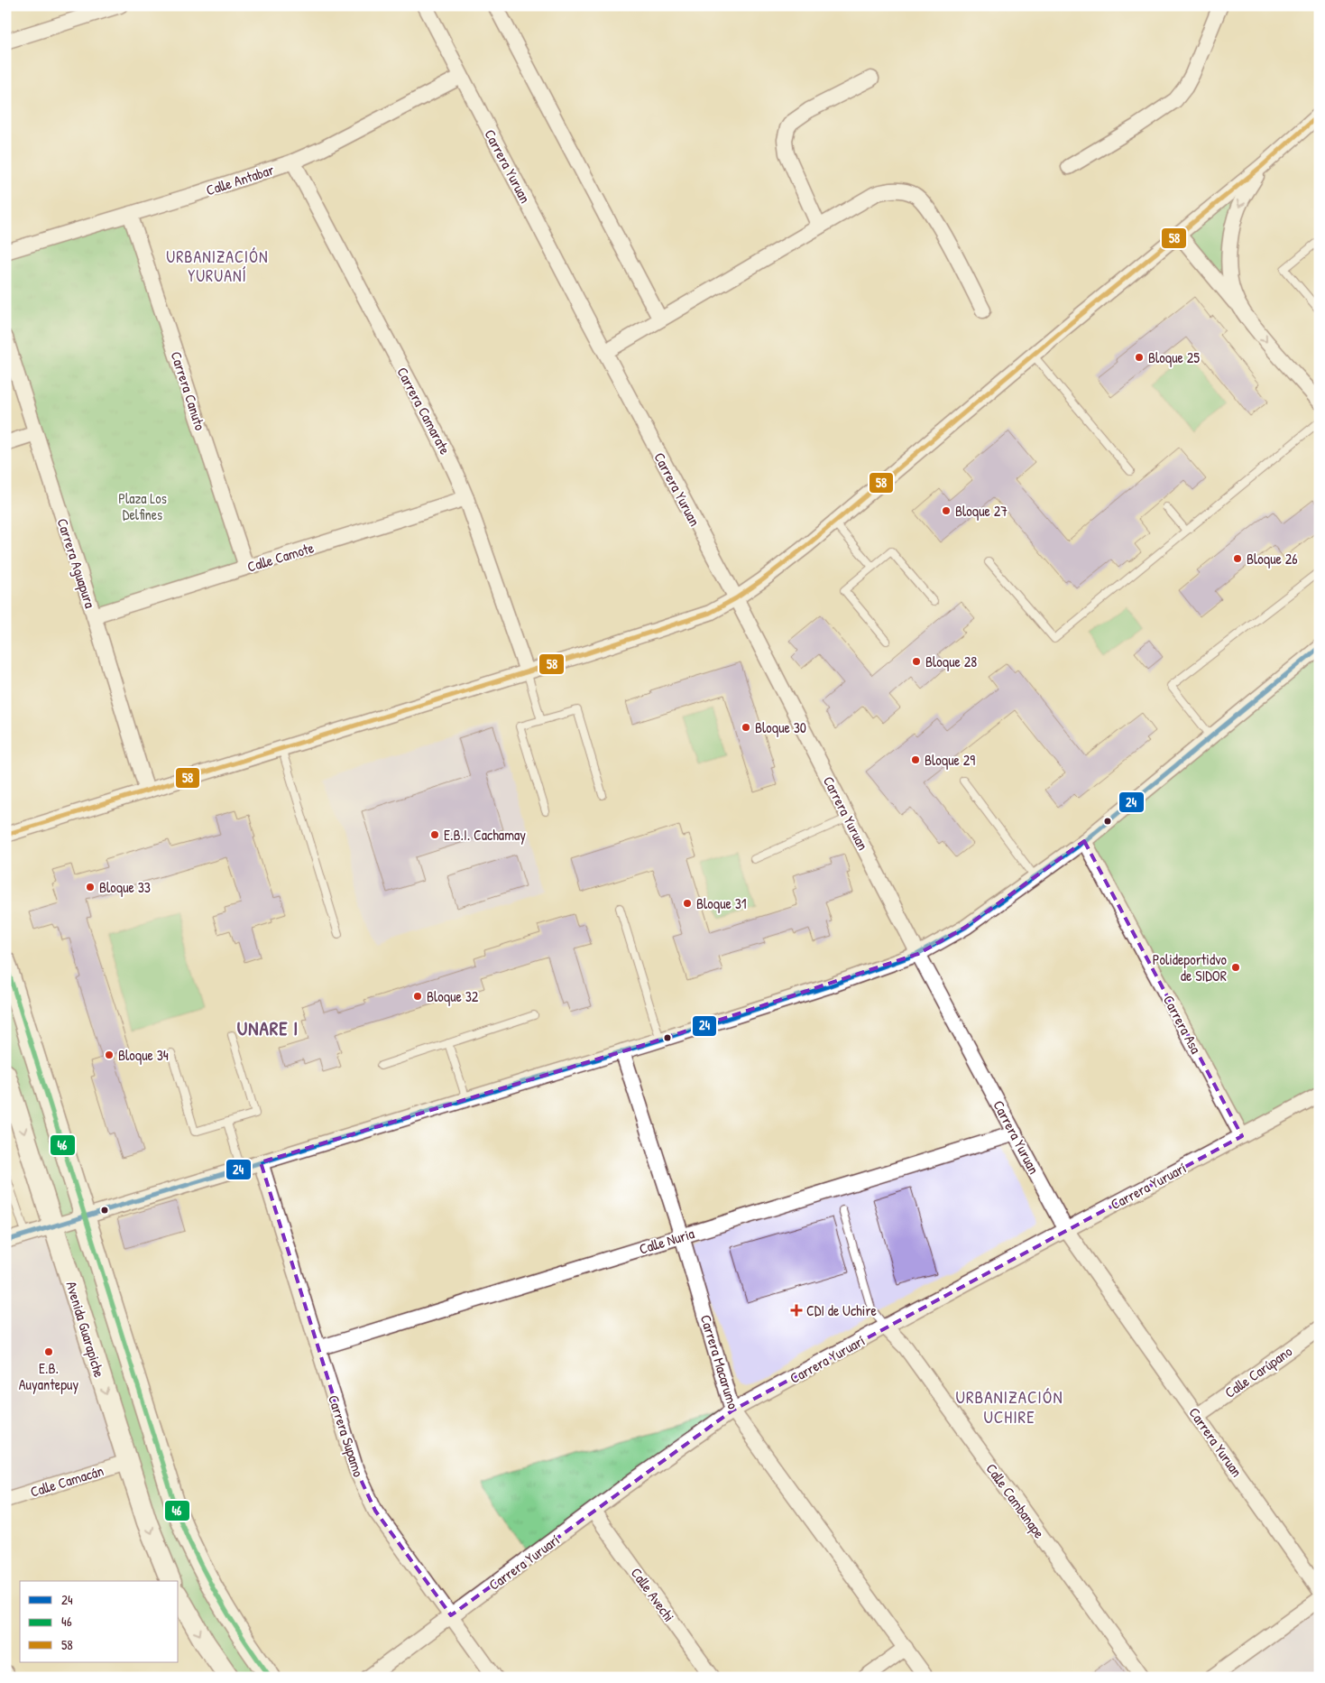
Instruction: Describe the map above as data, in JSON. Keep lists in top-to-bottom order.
{
  "streets": {
    "street": [
      "Carrera Yuruan",
      "Calle Antabar",
      "Carrera Canuto",
      "Carrera Camarate",
      "Calle Camote",
      "Carrera Aguapura",
      "Carrera Asa",
      "Carrera Yuruarí",
      "Calle Nuria",
      "Avenida Guarapiche",
      "Carrera Macarumo",
      "Calle Carúpano",
      "Carrera Supamo",
      "Calle Camacán",
      "Calle Cambanape",
      "Calle Avechi"
    ]
  },
  "crossings": [
    ["Carrera Yuruan", "Calle Antabar"],
    ["Carrera Yuruan", "Carrera Yuruarí"],
    ["Carrera Yuruan", "Calle Nuria"],
    ["Carrera Yuruan", "Calle Carúpano"],
    ["Calle Antabar", "Carrera Canuto"],
    ["Calle Antabar", "Carrera Camarate"],
    ["Carrera Canuto", "Calle Camote"],
    ["Carrera Camarate", "Calle Camote"],
    ["Calle Camote", "Carrera Aguapura"],
    ["Carrera Asa", "Carrera Yuruarí"],
    ["Carrera Yuruarí", "Carrera Macarumo"],
    ["Carrera Yuruarí", "Carrera Supamo"],
    ["Carrera Yuruarí", "Calle Cambanape"],
    ["Carrera Yuruarí", "Calle Avechi"],
    ["Calle Nuria", "Carrera Macarumo"],
    ["Calle Nuria", "Carrera Supamo"],
    ["Avenida Guarapiche", "Calle Camacán"]
  ],
  "districts": ["URBANIZACIÓN YURUANÍ", "UNARE I", "URBANIZACIÓN UCHIRE"],
  "parks": ["Plaza Los Delfines"],
  "places": {
    "other": [
      "Bloque 25",
      "Bloque 27",
      "Bloque 26",
      "Bloque 28",
      "Bloque 30",
      "Bloque 29",
      "E.B.I. Cachamay",
      "Bloque 33",
      "Bloque 31",
      "Polideportidvo de SIDOR",
      "Bloque 32",
      "Bloque 34",
      "E.B. Auyantepuy"
    ],
    "health": ["CDI de Uchire"]
  },
  "lines": ["transit line 58", "transit line 24", "transit line 46"],
  "legend": ["24", "46", "58"]
}
